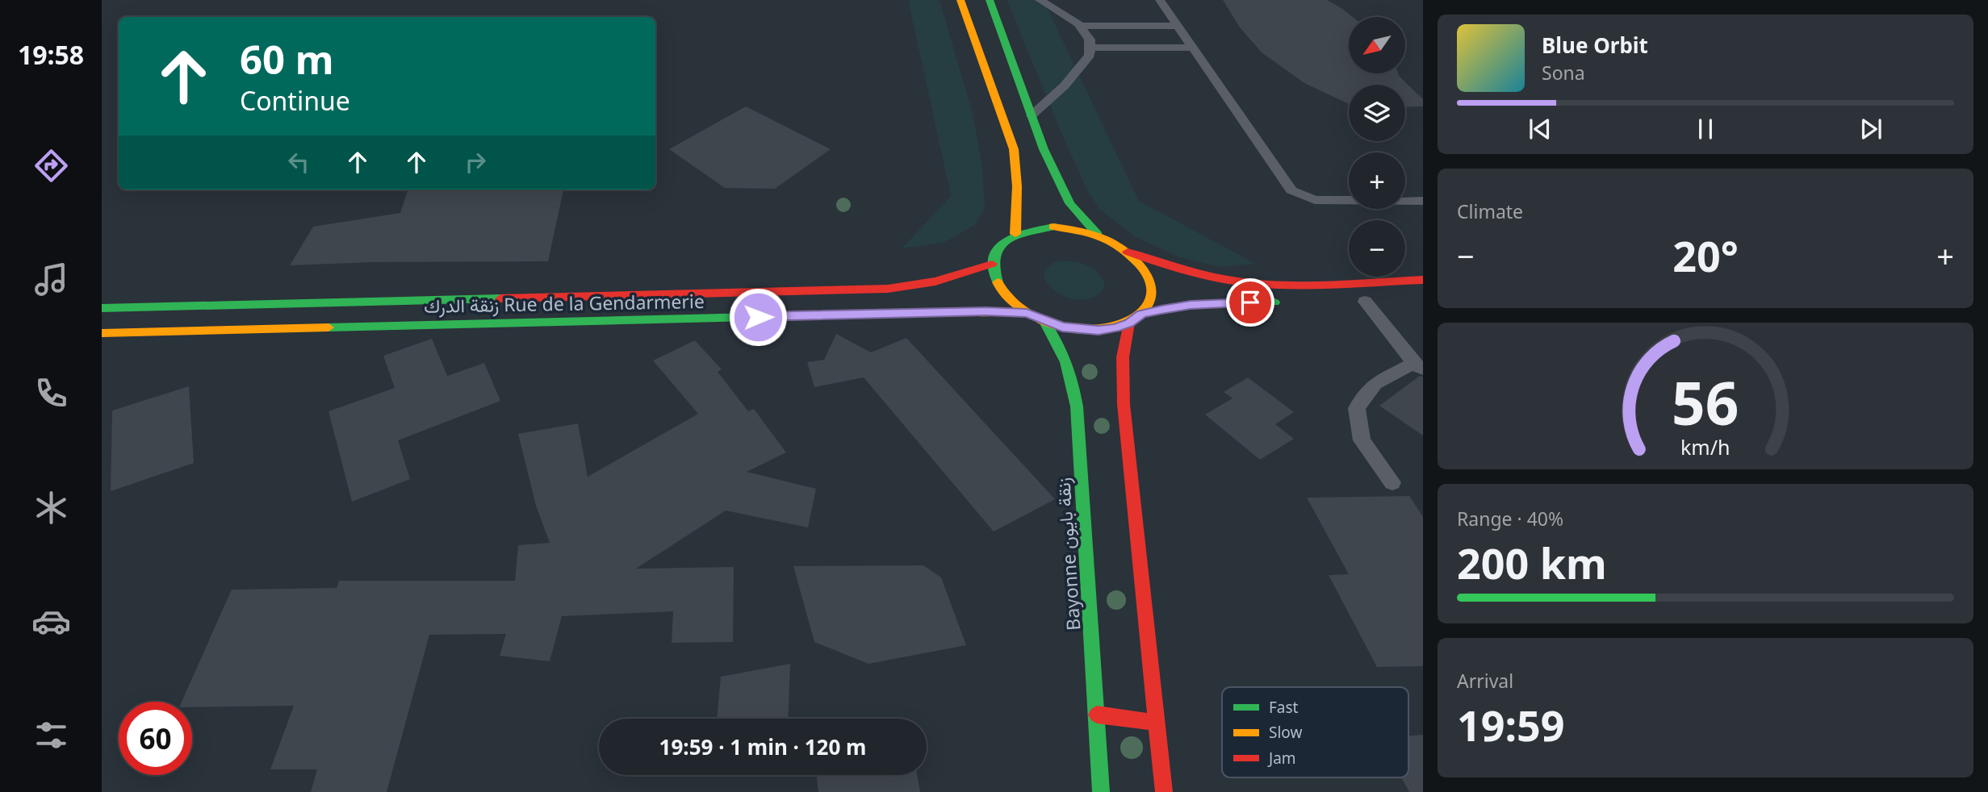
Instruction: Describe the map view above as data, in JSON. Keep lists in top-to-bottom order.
{
  "streets": {
    "main road": ["زنقة الدرك Rue de la Gendarmerie", "Bayonne زنقة بايون"]
  },
  "crossings": [
    ["زنقة الدرك Rue de la Gendarmerie", "Bayonne زنقة بايون"]
  ],
  "legend": ["Fast", "Slow", "Jam"],
  "north": "bottom left",
  "page": {
    "tabs": "19:58",
    "map_buttons": ["+", "−"],
    "turn": ["60 m", "Continue"],
    "song": ["Blue Orbit", "Sona"],
    "tile": [
      "Climate",
      ["Range · 40%", "200 km"],
      ["Arrival", "19:59"]
    ],
    "heat": ["−", "20°", "+"],
    "limit": "60",
    "trip": "19:59 · 1 min · 120 m",
    "gauge": ["56", "km/h"]
  }
}
